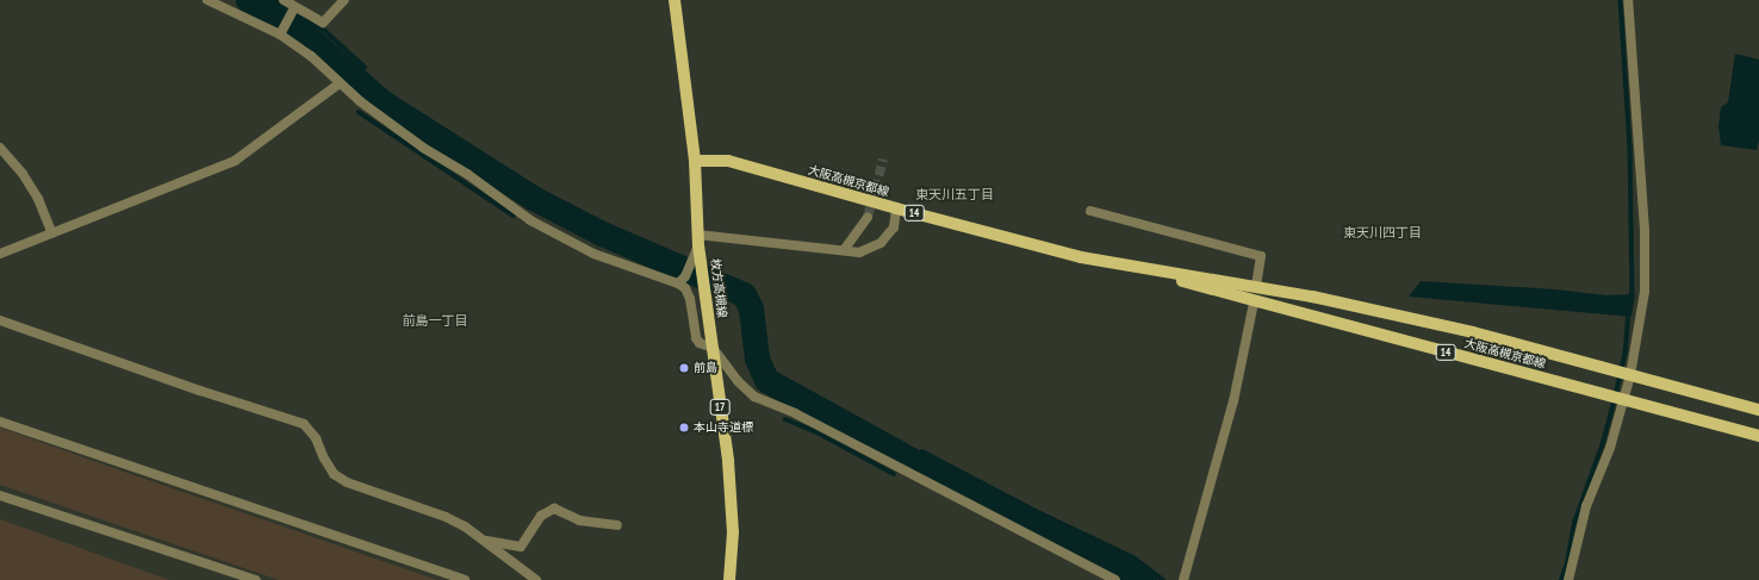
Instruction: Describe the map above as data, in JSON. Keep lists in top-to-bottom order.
{
  "streets": {
    "main road": [
      "大阪高槻京都線",
      "14",
      "枚方高槻線",
      "17"
    ]
  },
  "crossings": [
    ["大阪高槻京都線", "枚方高槻線"]
  ],
  "districts": ["東天川五丁目", "東天川四丁目", "前島一丁目"],
  "places": ["前島", "本山寺道標"]
}
